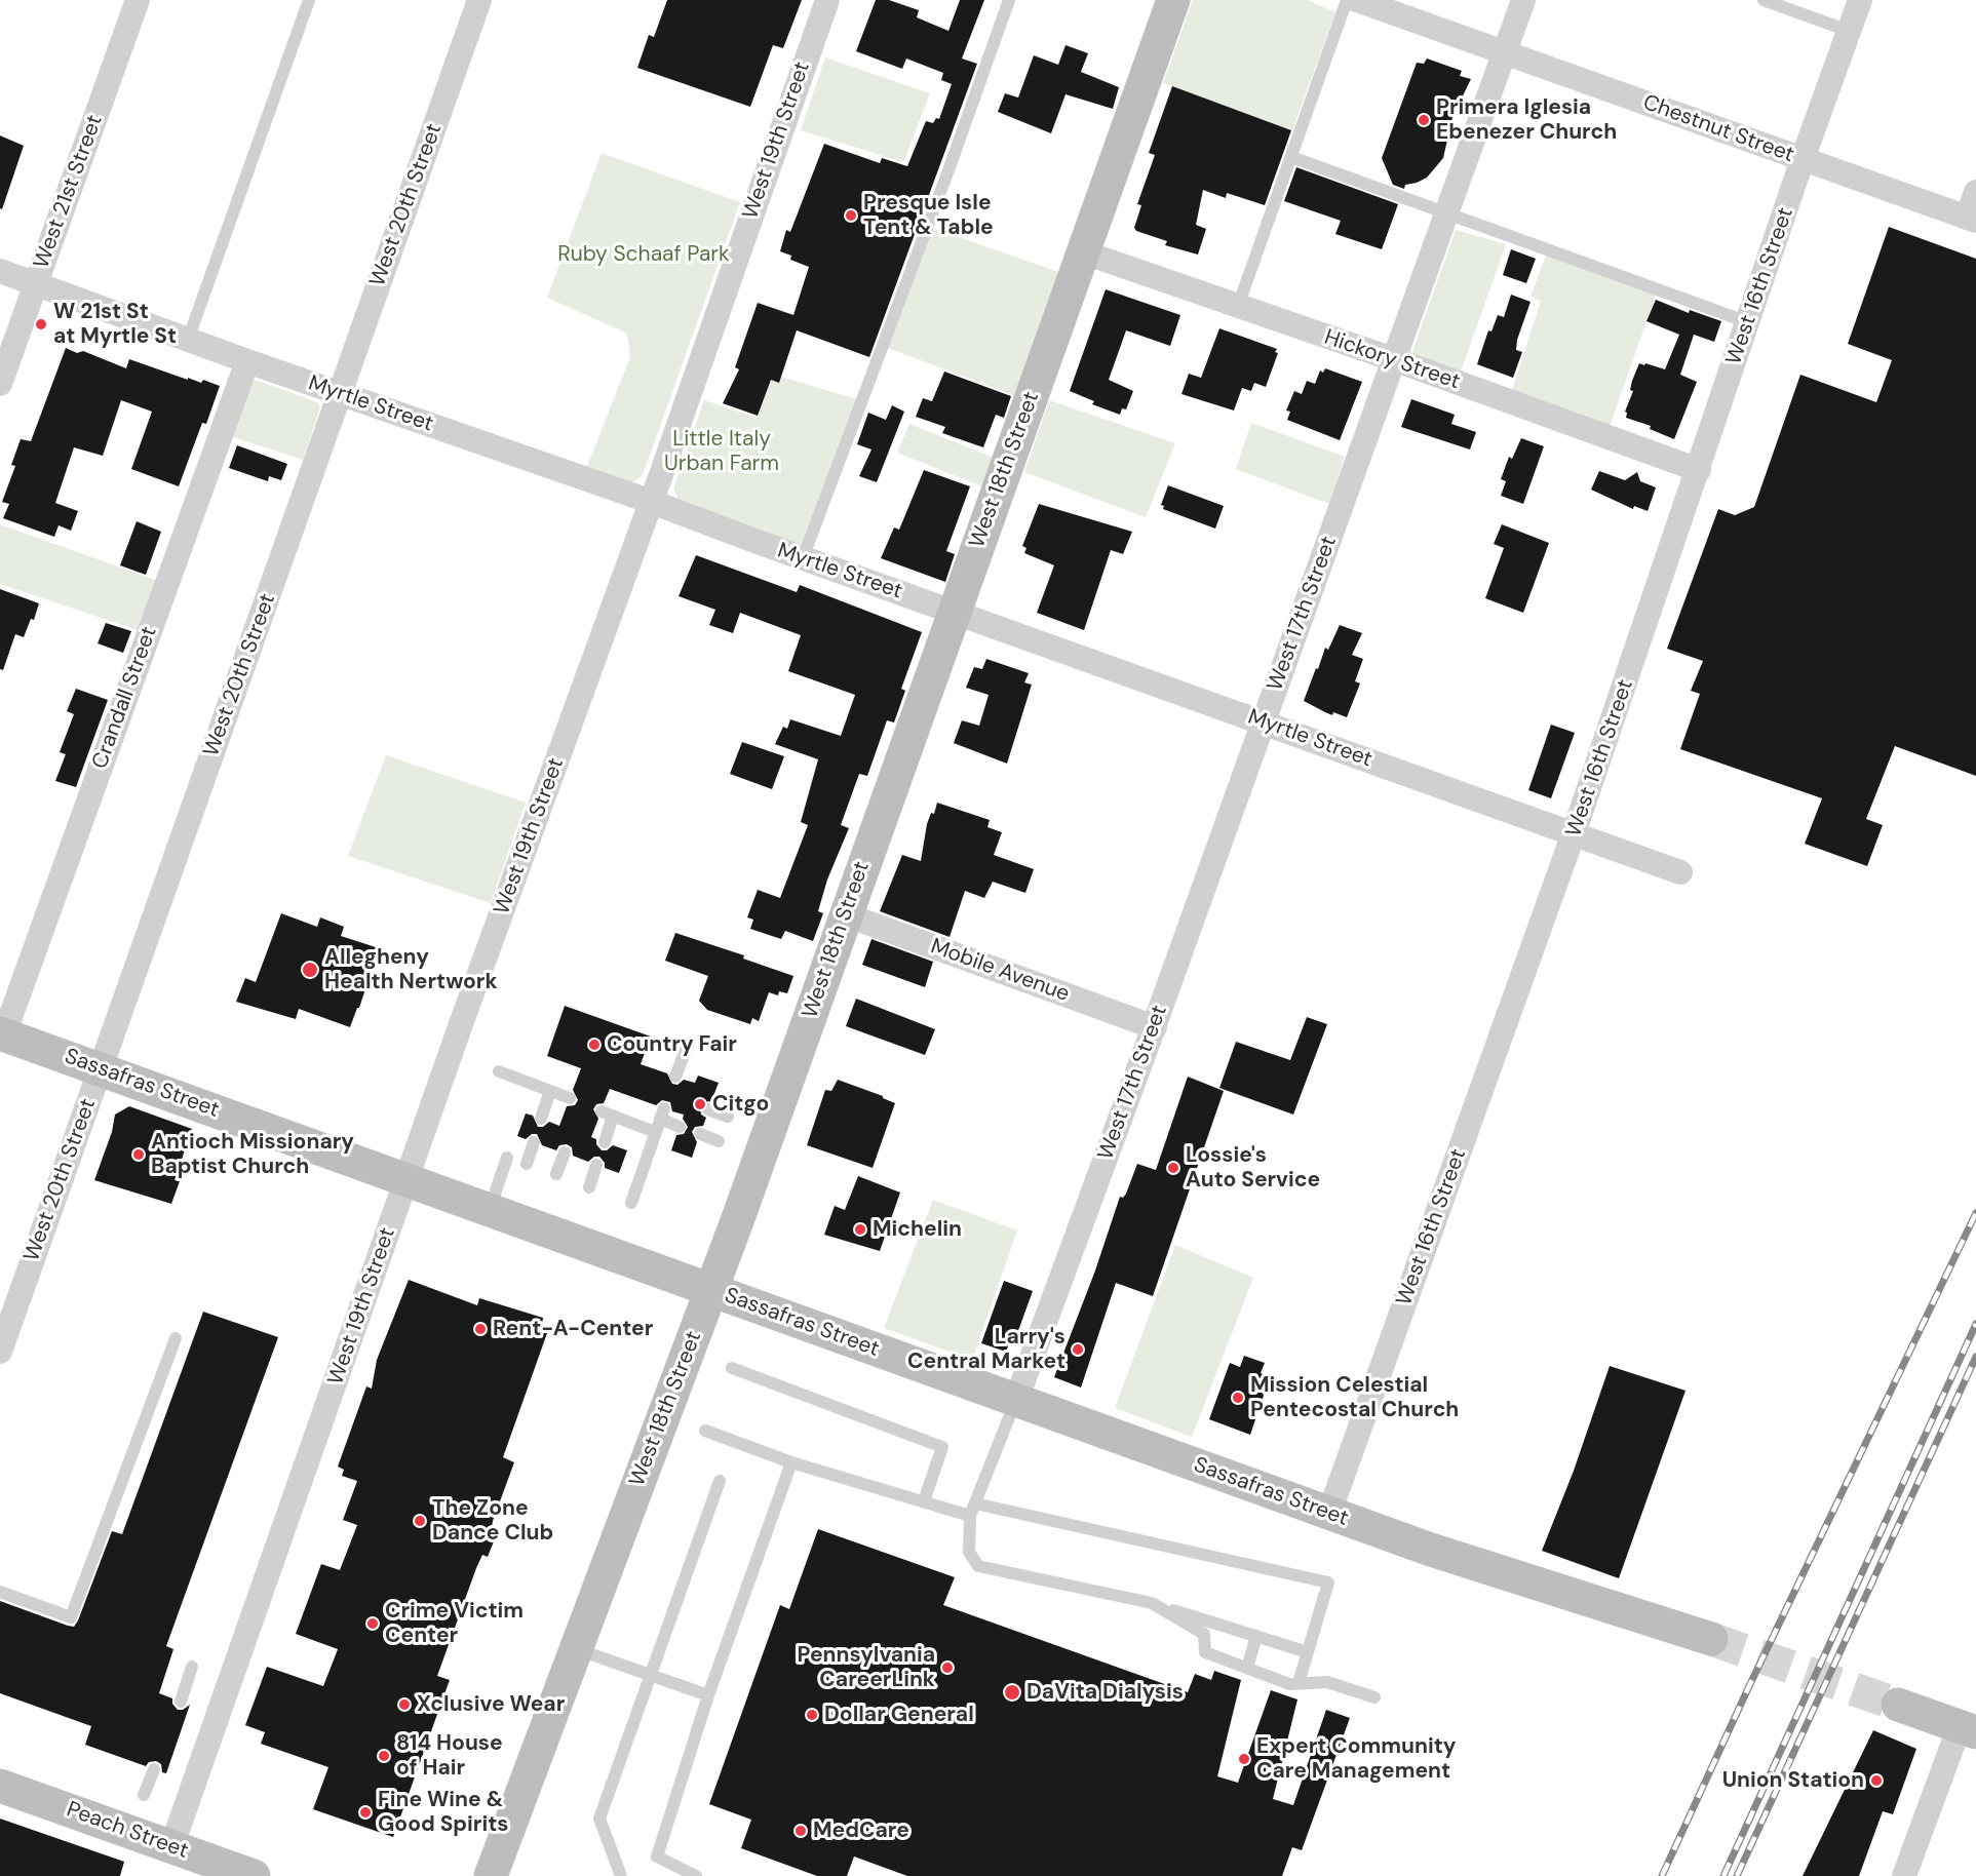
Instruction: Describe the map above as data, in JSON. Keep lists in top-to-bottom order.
{
  "streets": {
    "main road": ["West 18th Street", "Sassafras Street", "Peach Street"],
    "street": [
      "Chestnut Street",
      "West 19th Street",
      "West 21st Street",
      "West 20th Street",
      "West 16th Street",
      "Hickory Street",
      "Myrtle Street",
      "West 17th Street",
      "Crandall Street",
      "Mobile Avenue"
    ]
  },
  "crossings": [
    ["Chestnut Street", "West 16th Street"],
    ["Chestnut Street", "West 17th Street"],
    ["West 19th Street", "Myrtle Street"],
    ["West 19th Street", "Sassafras Street"],
    ["West 19th Street", "Peach Street"],
    ["West 21st Street", "Myrtle Street"],
    ["West 20th Street", "Myrtle Street"],
    ["West 20th Street", "Sassafras Street"],
    ["West 16th Street", "Hickory Street"],
    ["West 16th Street", "Myrtle Street"],
    ["West 16th Street", "Sassafras Street"],
    ["Hickory Street", "West 18th Street"],
    ["Hickory Street", "West 17th Street"],
    ["Myrtle Street", "West 18th Street"],
    ["Myrtle Street", "West 17th Street"],
    ["Myrtle Street", "Crandall Street"],
    ["West 18th Street", "Mobile Avenue"],
    ["West 18th Street", "Sassafras Street"],
    ["West 17th Street", "Mobile Avenue"],
    ["West 17th Street", "Sassafras Street"],
    ["Crandall Street", "Sassafras Street"]
  ],
  "parks": ["Ruby Schaaf Park", "Little Italy Urban Farm"],
  "places": [
    "Primera Iglesia Ebenezer Church",
    "Presque Isle Tent & Table",
    "W 21st St at Myrtle St",
    "Allegheny Health Nertwork",
    "Country Fair",
    "Citgo",
    "Antioch Missionary Baptist Church",
    "Lossie's Auto Service",
    "Michelin",
    "Rent-A-Center",
    "Larry's Central Market",
    "Mission Celestial Pentecostal Church",
    "The Zone Dance Club",
    "Crime Victim Center",
    "Pennsylvania CareerLink",
    "DaVita Dialysis",
    "Xclusive Wear",
    "Dollar General",
    "814 House of Hair",
    "Expert Community Care Management",
    "Union Station",
    "Fine Wine & Good Spirits",
    "MedCare"
  ]
}
